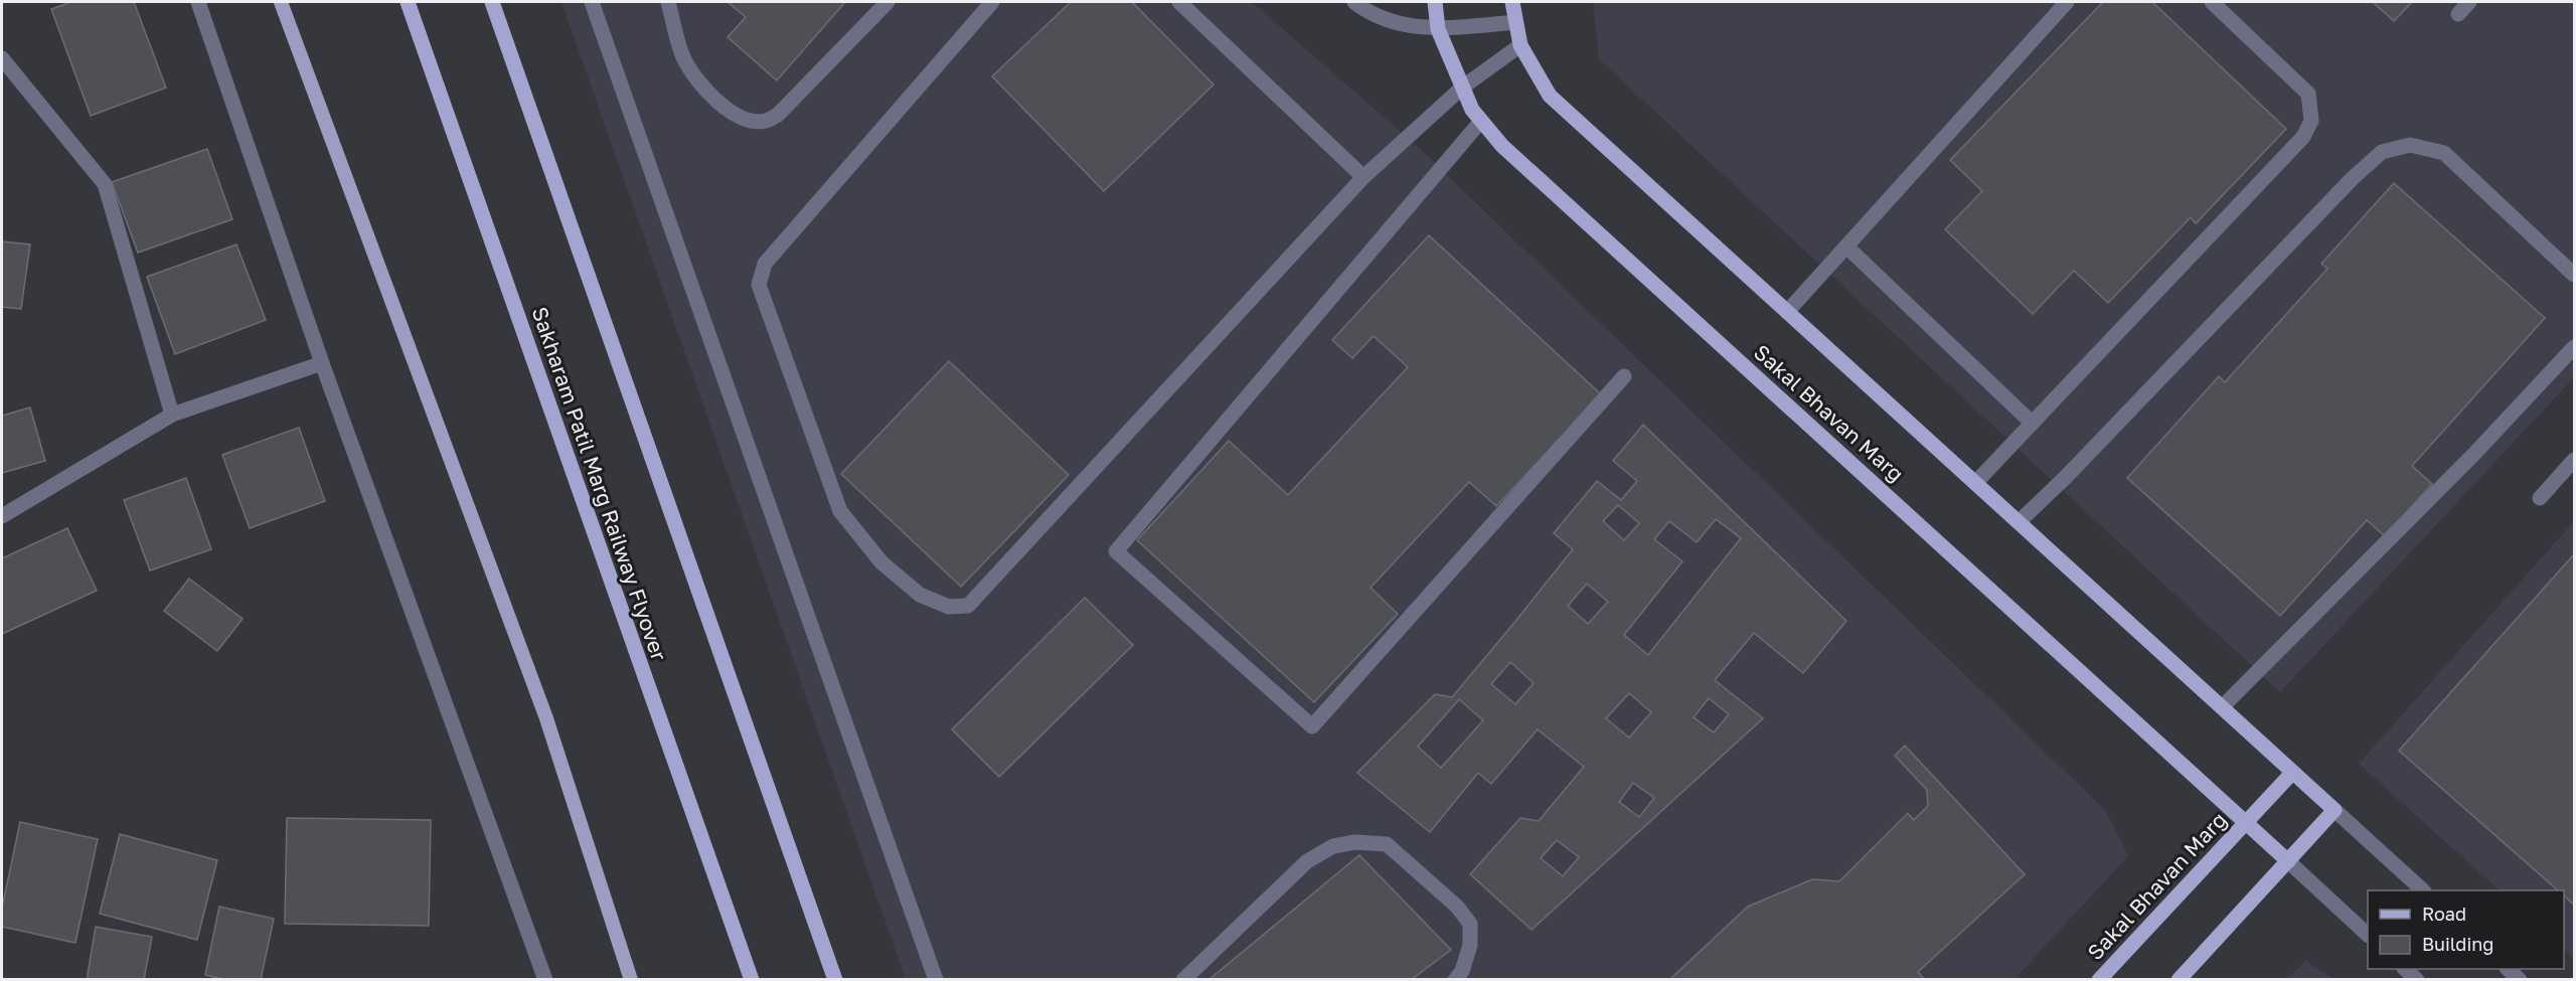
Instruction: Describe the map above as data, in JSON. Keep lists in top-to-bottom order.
{
  "streets": {
    "main road": ["Sakal Bhavan Marg", "Sakharam Patil Marg Railway Flyover"]
  },
  "legend": ["Road", "Building"]
}
